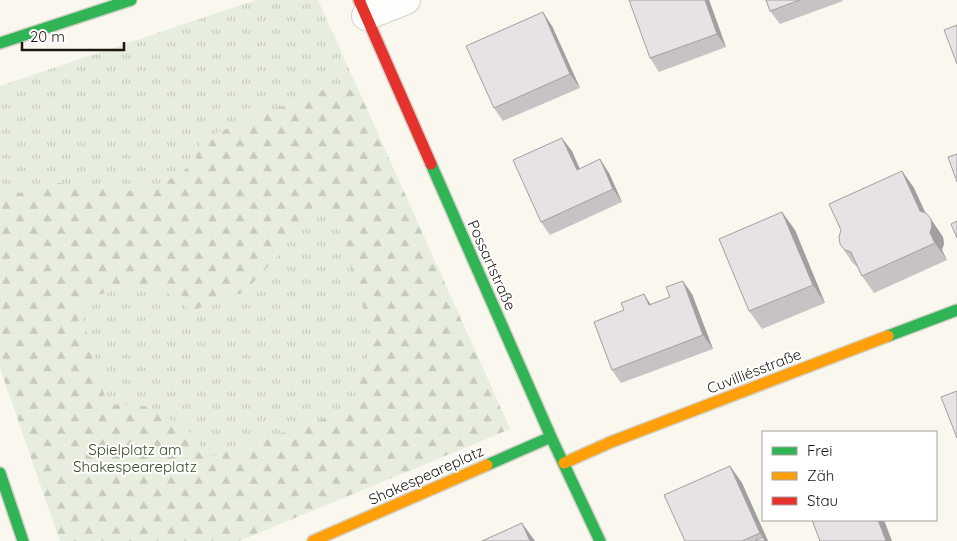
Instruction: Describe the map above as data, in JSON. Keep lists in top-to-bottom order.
{
  "streets": {
    "street": ["Possartstraße", "Cuvilliésstraße", "Shakespeareplatz"]
  },
  "crossings": [
    ["Possartstraße", "Cuvilliésstraße"],
    ["Possartstraße", "Shakespeareplatz"]
  ],
  "parks": ["Spielplatz am Shakespeareplatz"],
  "legend": ["Frei", "Zäh", "Stau"],
  "scale_bar": "20 m"
}
